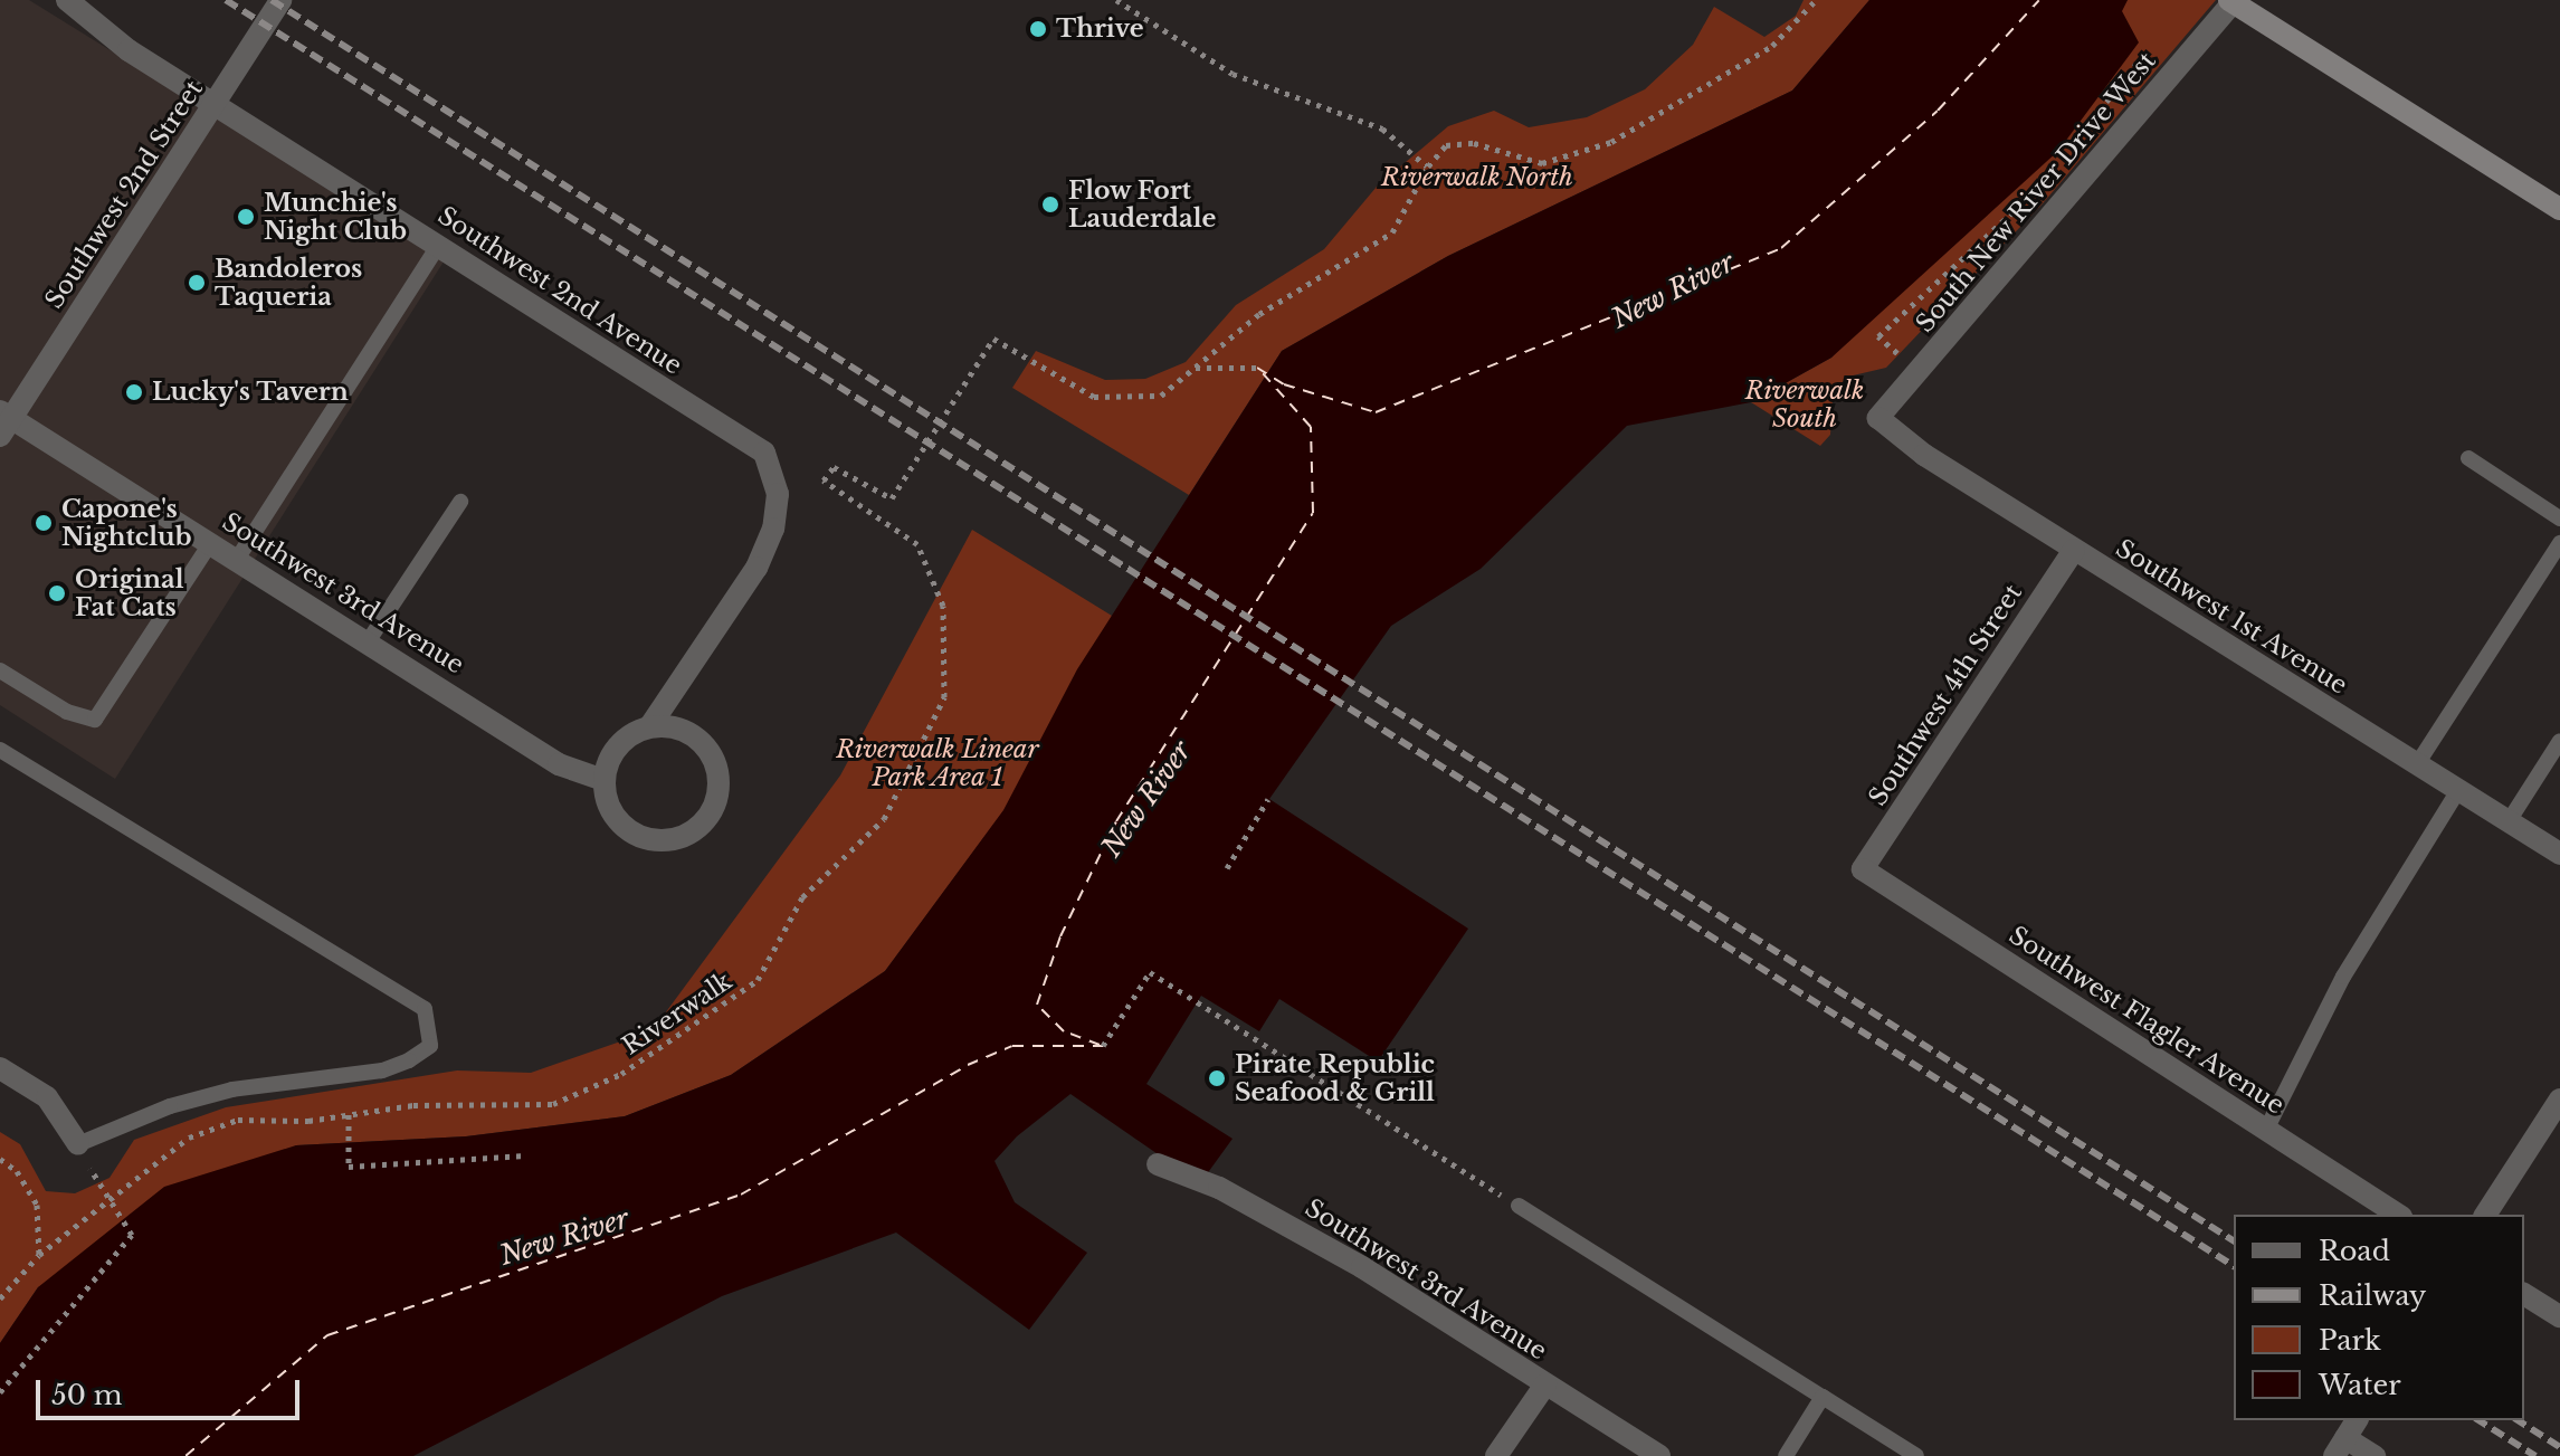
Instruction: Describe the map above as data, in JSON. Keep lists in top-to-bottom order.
{
  "streets": {
    "street": [
      "South New River Drive West",
      "Southwest 2nd Street",
      "Southwest 2nd Avenue",
      "Southwest 3rd Avenue",
      "Southwest 1st Avenue",
      "Southwest 4th Street",
      "Southwest Flagler Avenue"
    ],
    "path": ["Riverwalk"]
  },
  "crossings": [
    ["South New River Drive West", "Southwest 1st Avenue"],
    ["Southwest 2nd Street", "Southwest 2nd Avenue"],
    ["Southwest 2nd Street", "Southwest 3rd Avenue"],
    ["Southwest 2nd Avenue", "Southwest 3rd Avenue"],
    ["Southwest 1st Avenue", "Southwest 4th Street"],
    ["Southwest 4th Street", "Southwest Flagler Avenue"]
  ],
  "water": ["New River"],
  "parks": ["Riverwalk North", "Riverwalk South", "Riverwalk Linear Park Area 1"],
  "places": [
    "Thrive",
    "Flow Fort Lauderdale",
    "Munchie's Night Club",
    "Bandoleros Taqueria",
    "Lucky's Tavern",
    "Capone's Nightclub",
    "Original Fat Cats",
    "Pirate Republic Seafood & Grill"
  ],
  "legend": [
    "Road",
    "Railway",
    "Park",
    "Water"
  ],
  "scale_bar": "50 m"
}
